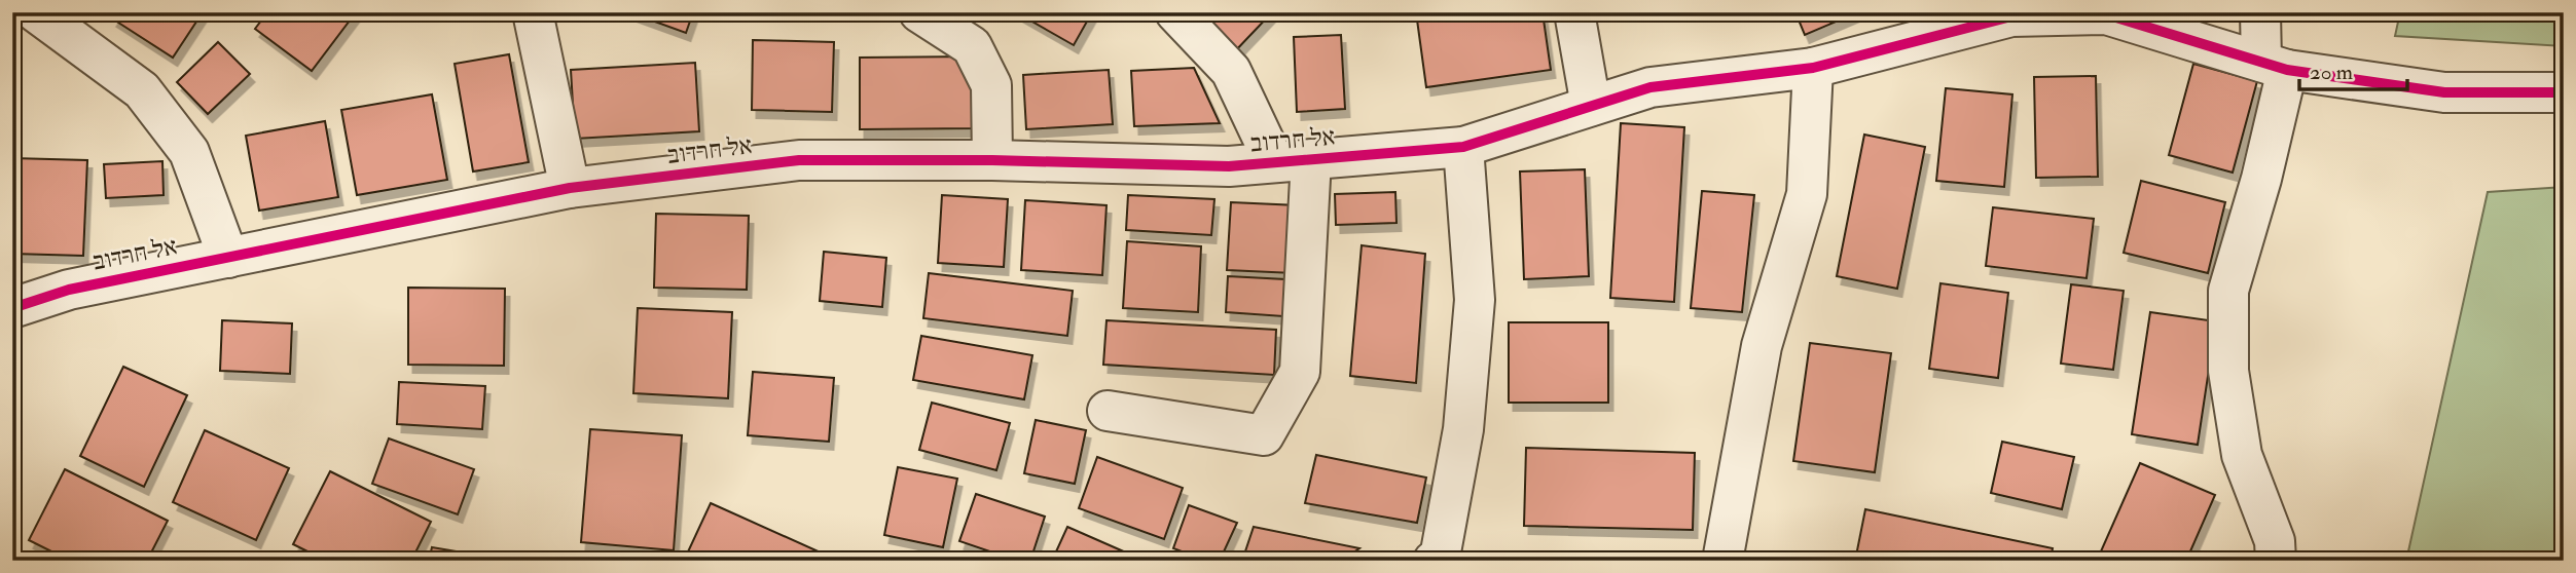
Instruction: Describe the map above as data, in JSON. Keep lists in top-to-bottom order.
{
  "streets": {
    "street": ["אל חרדוב"]
  },
  "scale_bar": "20 m"
}
